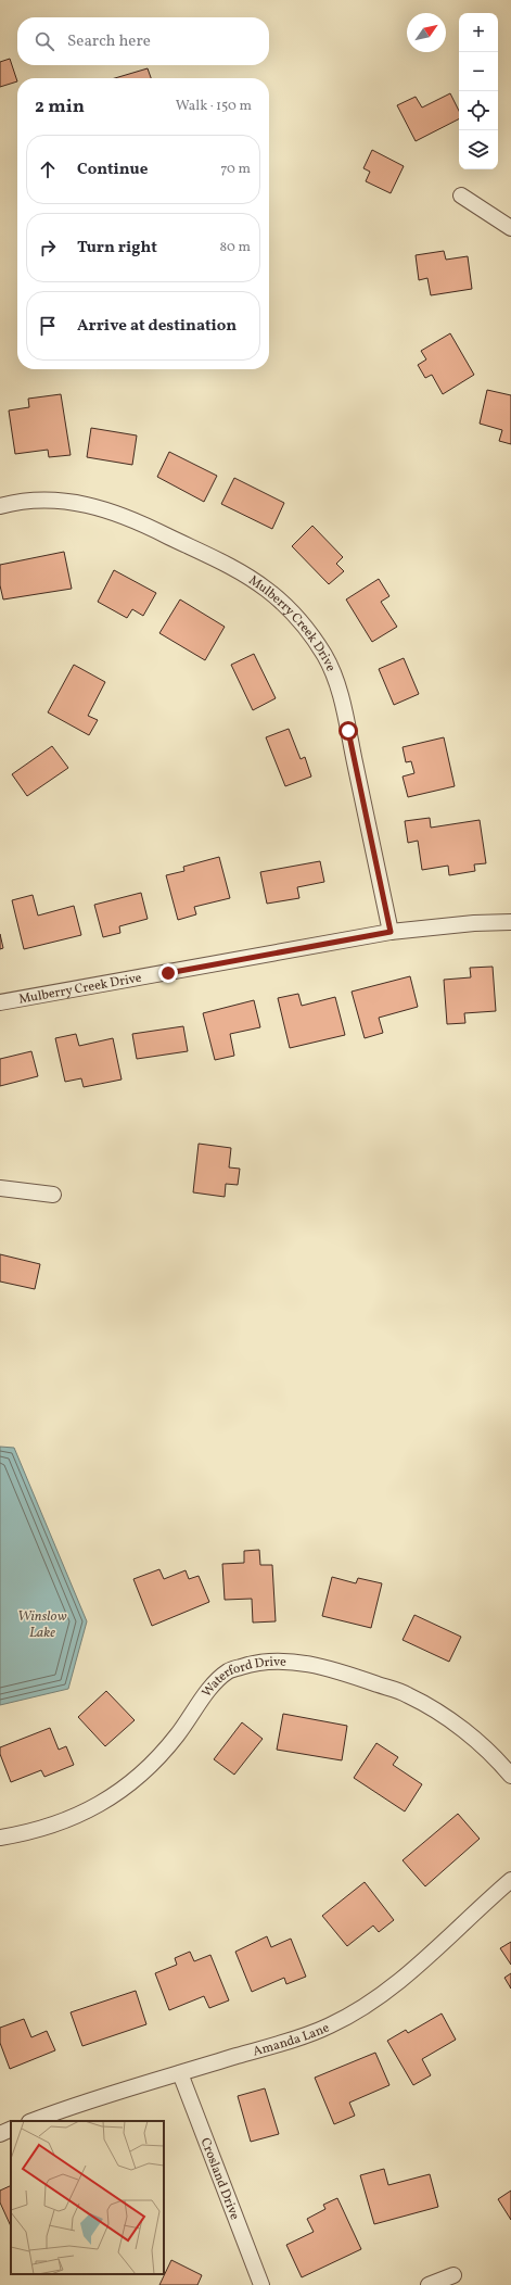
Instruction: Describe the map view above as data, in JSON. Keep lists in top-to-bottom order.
{
  "streets": {
    "street": [
      "Mulberry Creek Drive",
      "Waterford Drive",
      "Amanda Lane",
      "Crosland Drive"
    ]
  },
  "crossings": [
    ["Amanda Lane", "Crosland Drive"]
  ],
  "water": ["Winslow Lake"],
  "north": "top right",
  "page": {
    "map_buttons": ["+", "−"],
    "search": "Search here",
    "heading": ["2 min", "Walk · 150 m"],
    "list": [
      ["Continue", "70 m"],
      ["Turn right", "80 m"],
      "Arrive at destination"
    ]
  }
}
